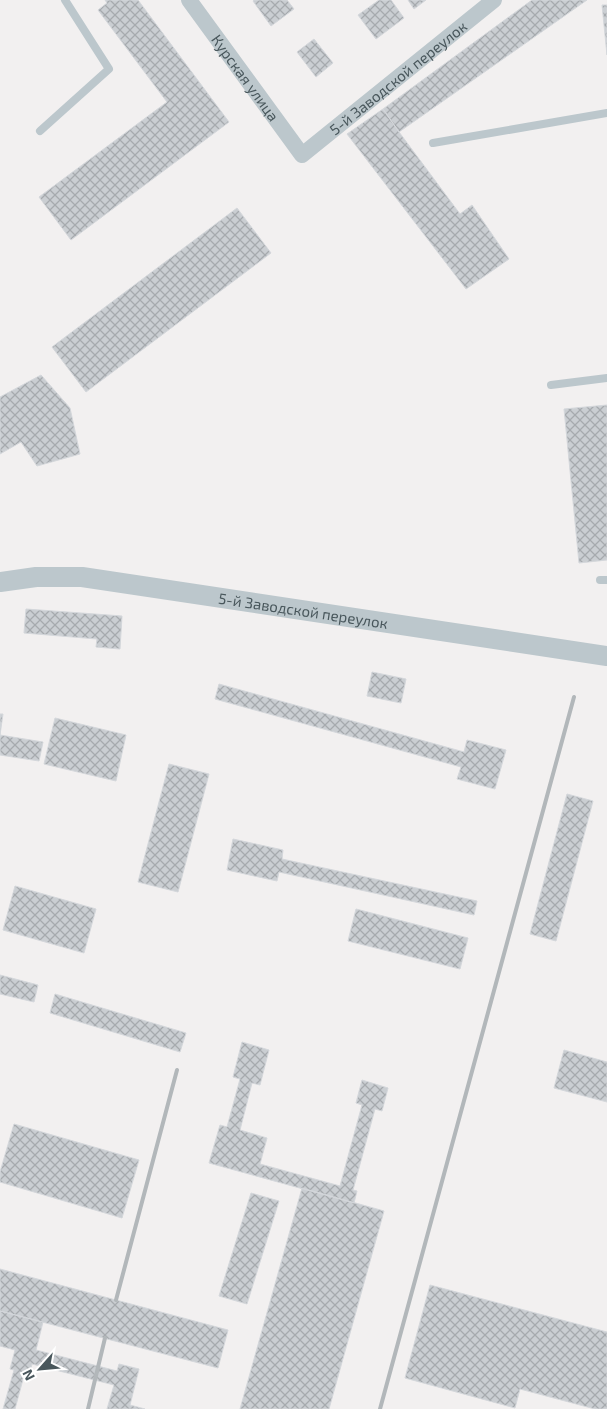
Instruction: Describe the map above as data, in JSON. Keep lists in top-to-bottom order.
{
  "streets": {
    "street": ["Курская улица", "5-й Заводской переулок"]
  },
  "crossings": [
    ["Курская улица", "5-й Заводской переулок"]
  ],
  "north": "bottom left"
}
